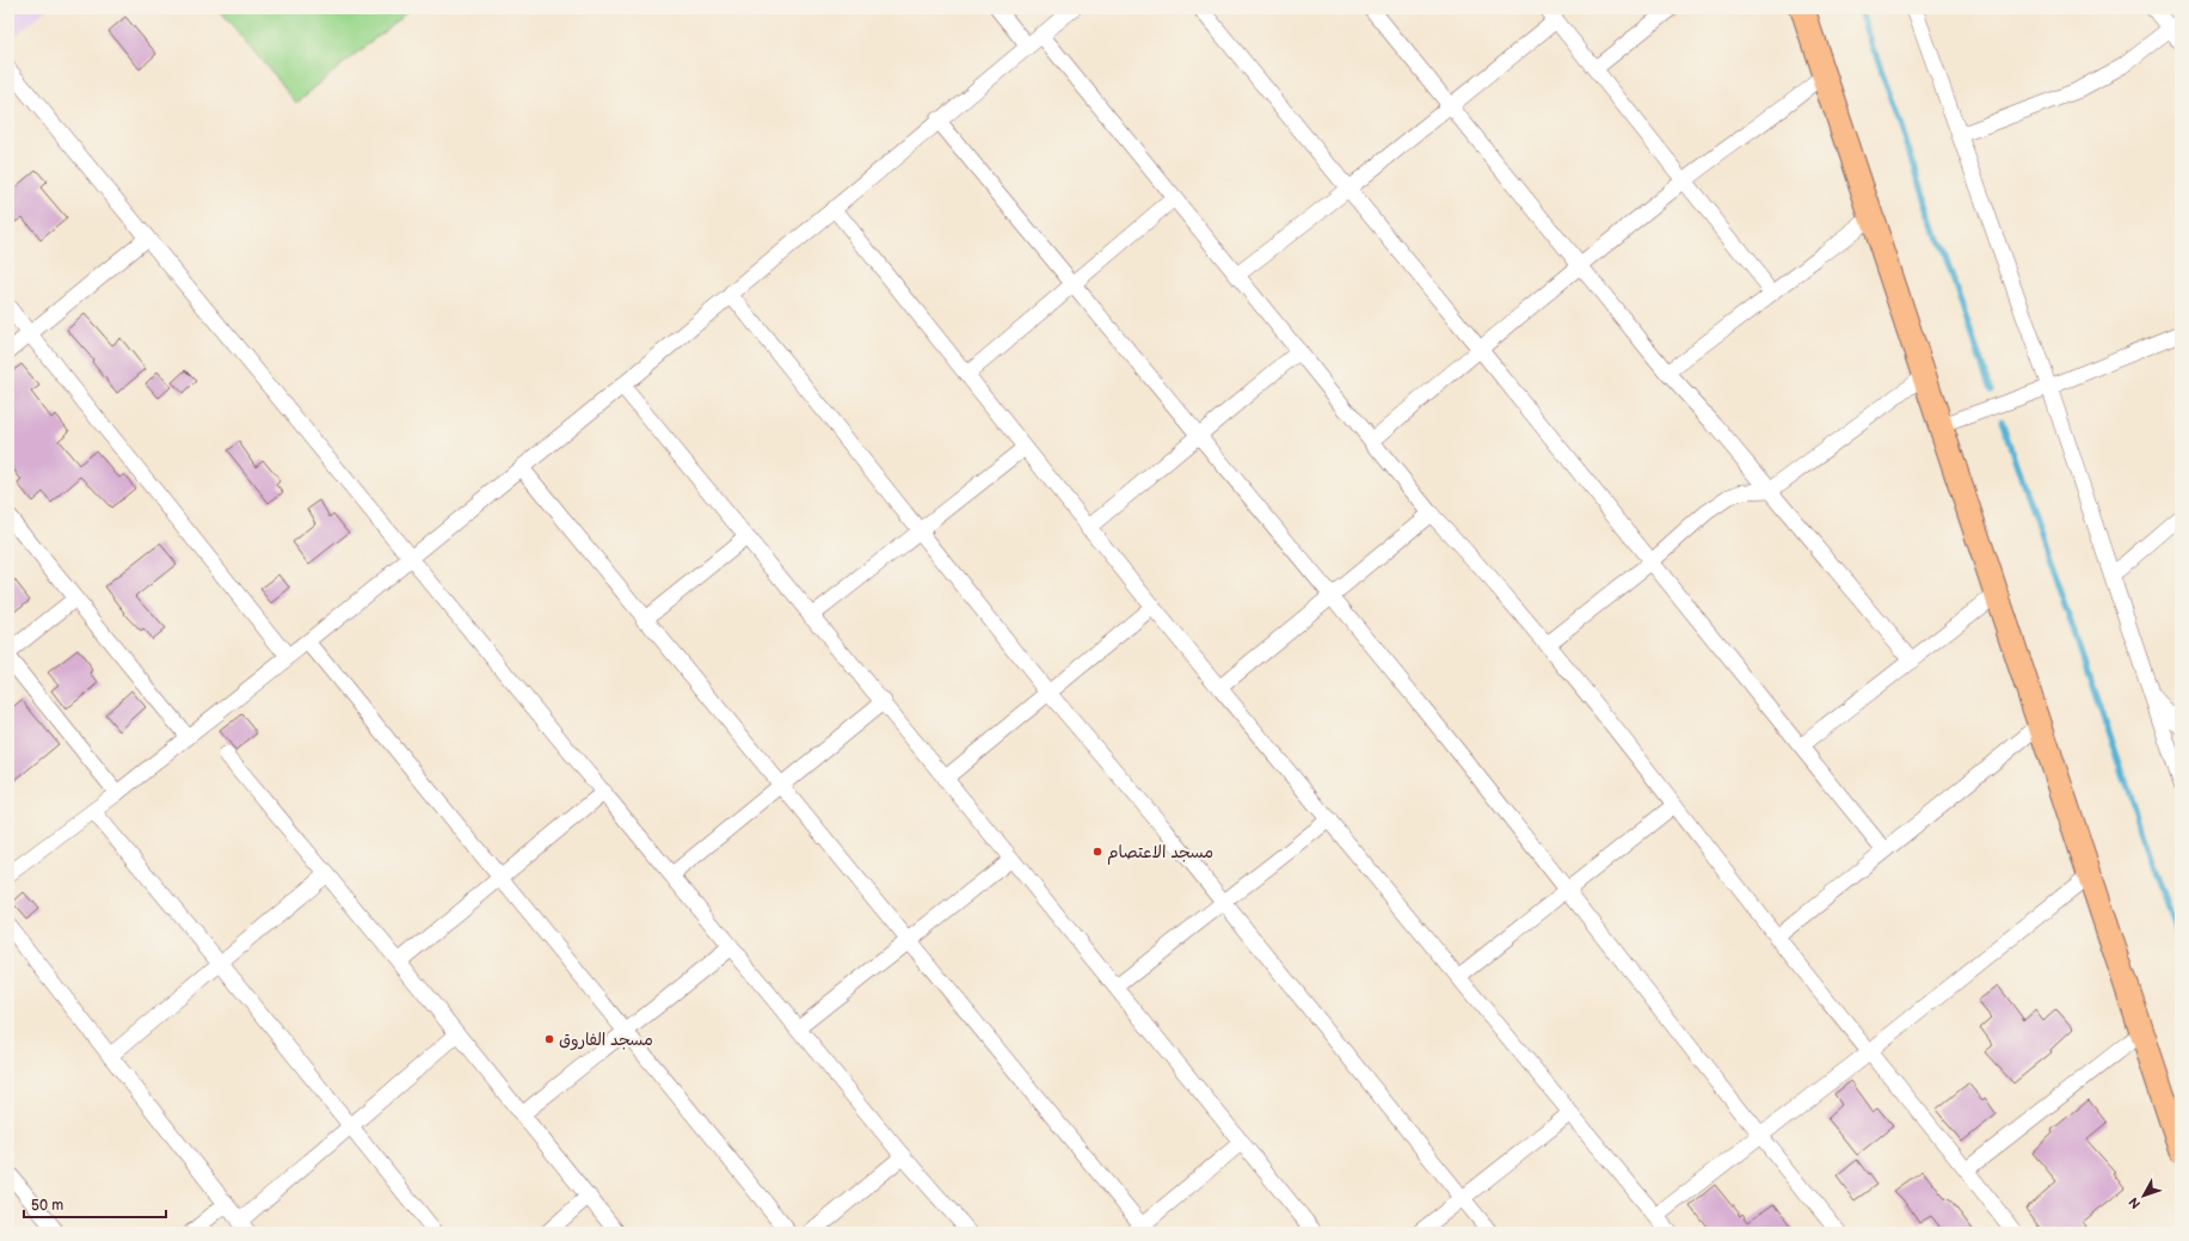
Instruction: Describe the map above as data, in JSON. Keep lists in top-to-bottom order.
{
  "places": ["مسجد الاعتصام", "مسجد الفاروق"],
  "scale_bar": "50 m",
  "north": "bottom left"
}
